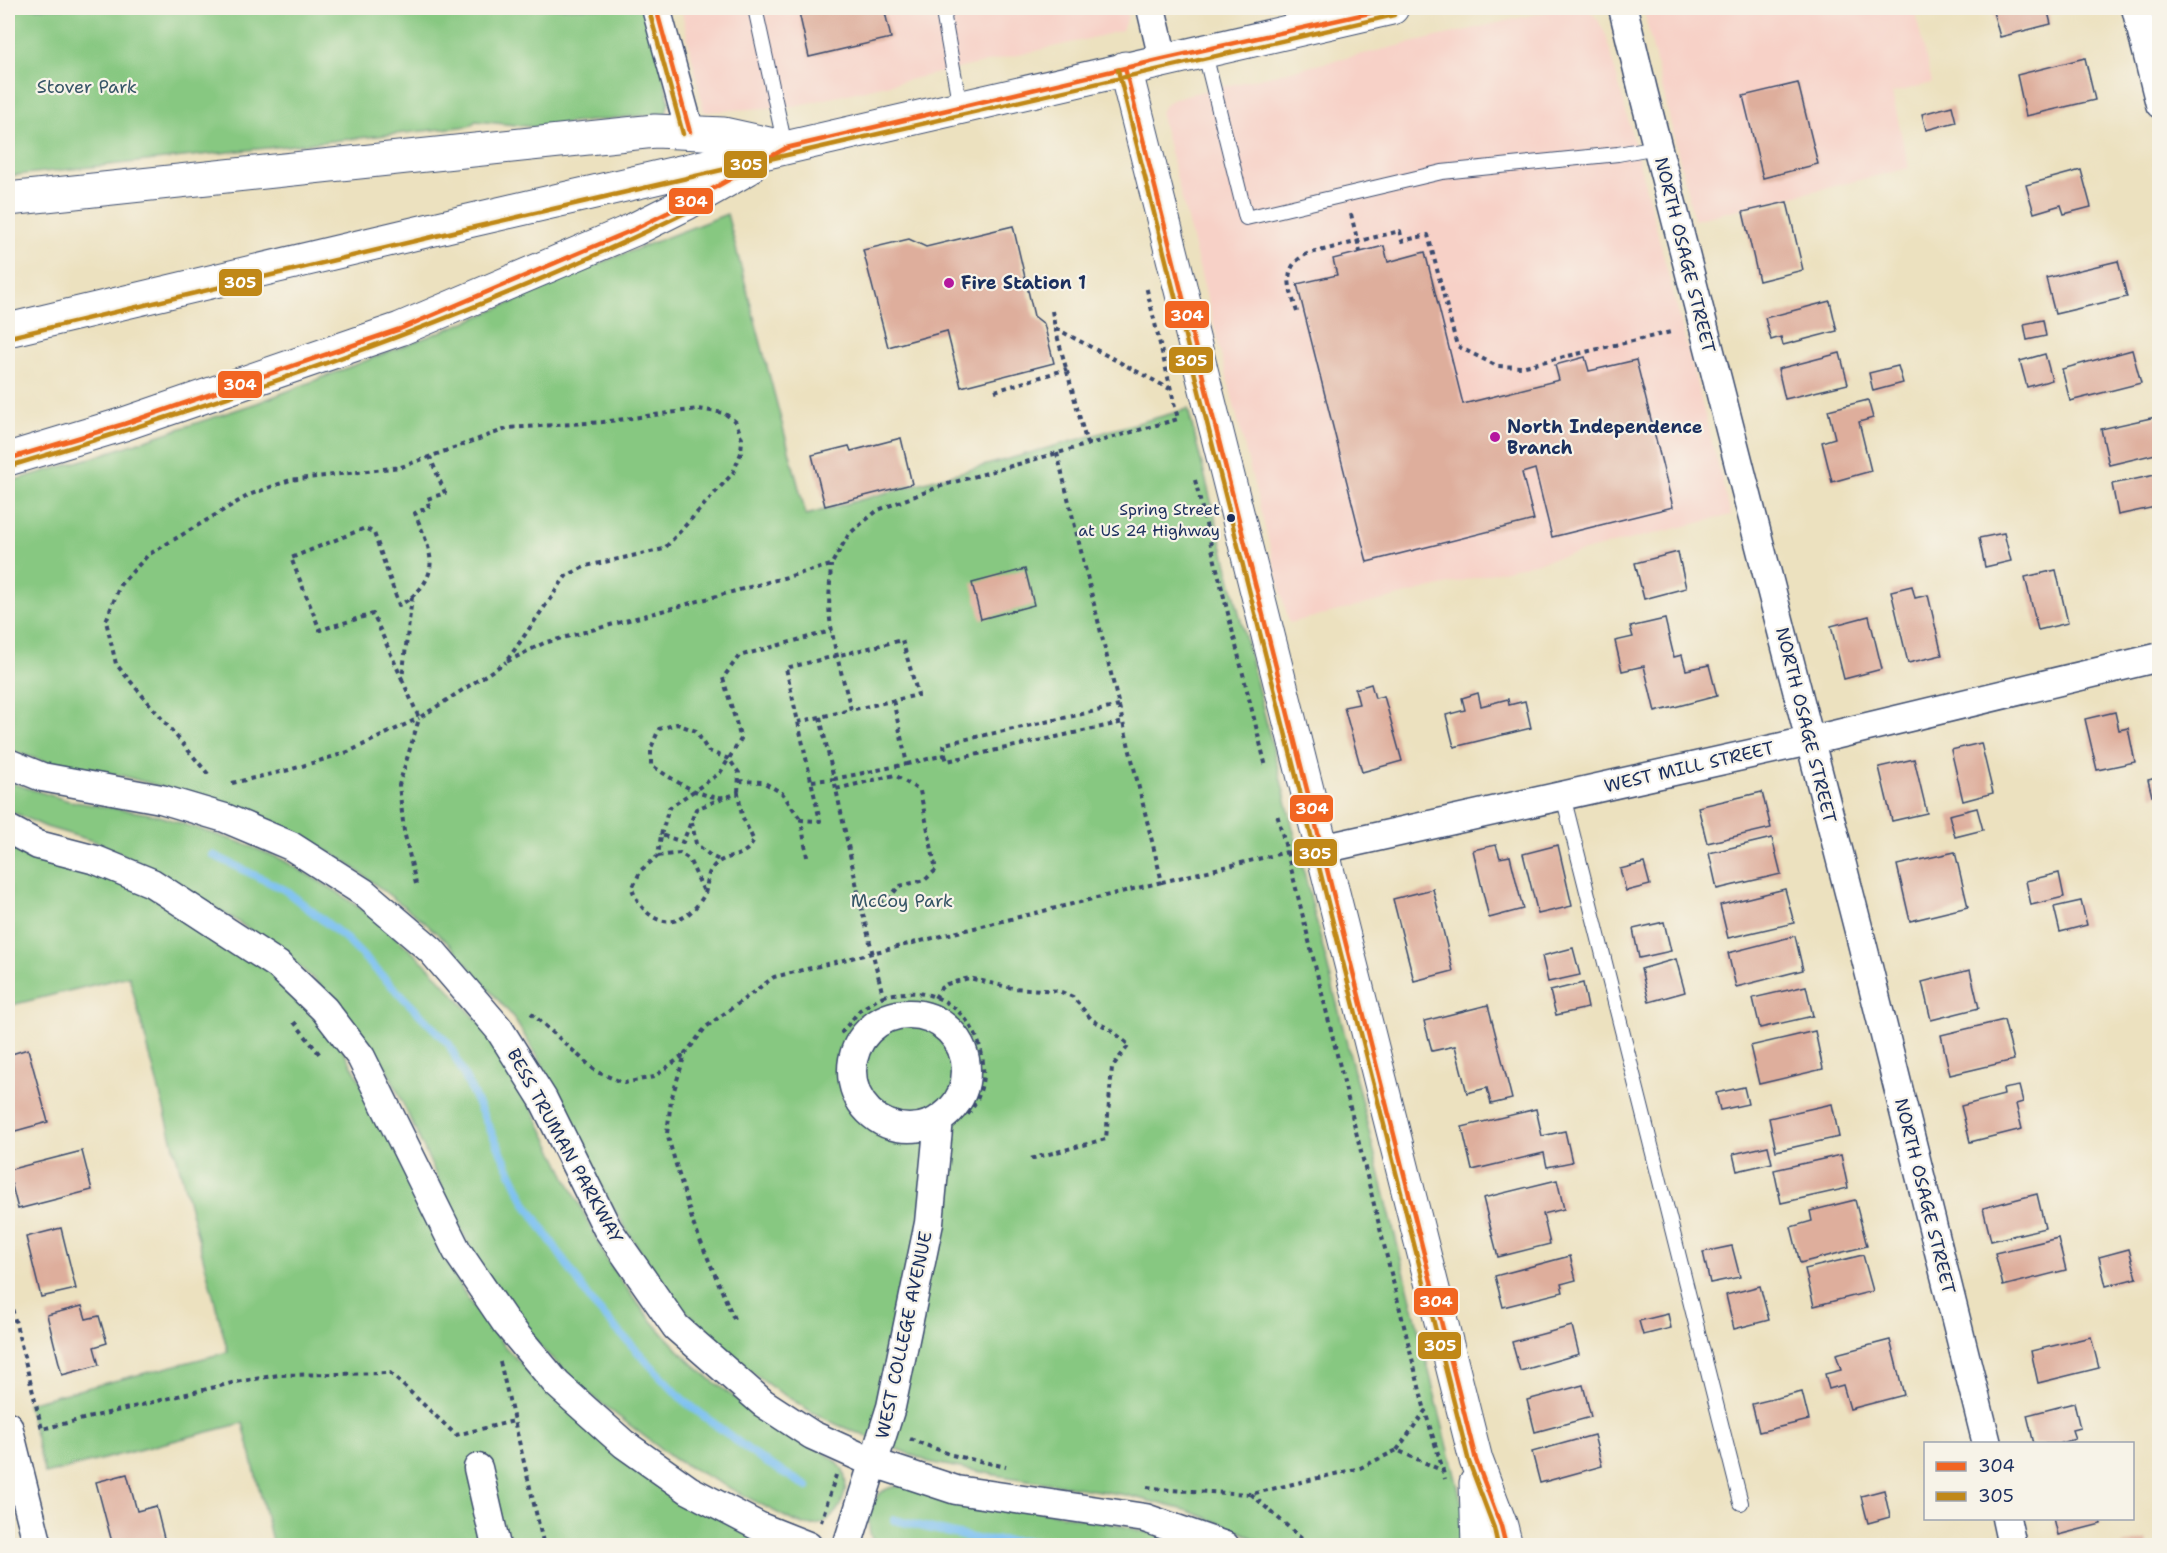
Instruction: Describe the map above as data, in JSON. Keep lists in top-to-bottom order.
{
  "streets": {
    "street": [
      "NORTH OSAGE STREET",
      "WEST MILL STREET",
      "BESS TRUMAN PARKWAY",
      "WEST COLLEGE AVENUE"
    ]
  },
  "crossings": [
    ["NORTH OSAGE STREET", "WEST MILL STREET"],
    ["BESS TRUMAN PARKWAY", "WEST COLLEGE AVENUE"]
  ],
  "parks": ["Stover Park", "McCoy Park"],
  "places": ["Fire Station 1", "North Independence Branch", "Spring Street at US 24 Highway"],
  "lines": ["transit line 304", "transit line 305"],
  "legend": ["304", "305"]
}
